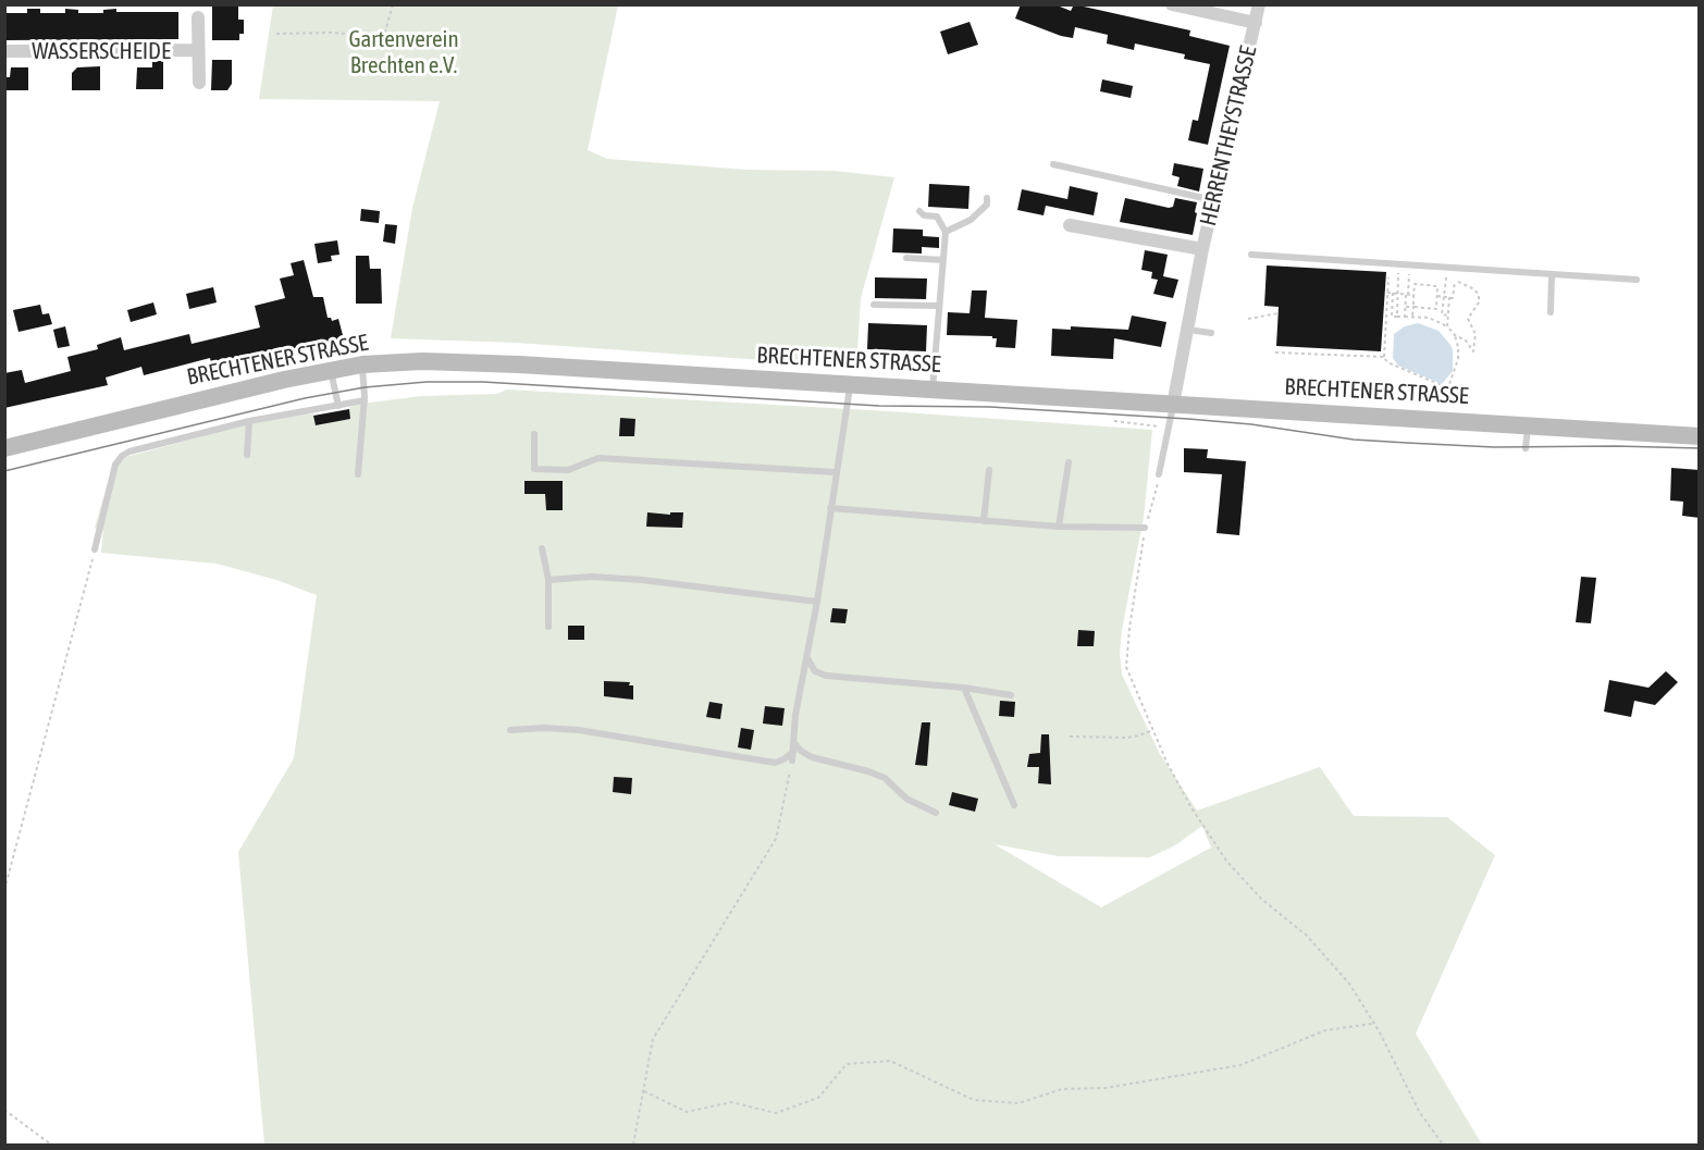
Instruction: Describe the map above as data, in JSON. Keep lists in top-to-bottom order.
{
  "streets": {
    "main road": ["BRECHTENER STRASSE"],
    "street": ["WASSERSCHEIDE", "HERRENTHEYSTRASSE"]
  },
  "crossings": [
    ["HERRENTHEYSTRASSE", "BRECHTENER STRASSE"]
  ],
  "parks": ["Gartenverein Brechten e.V."]
}
